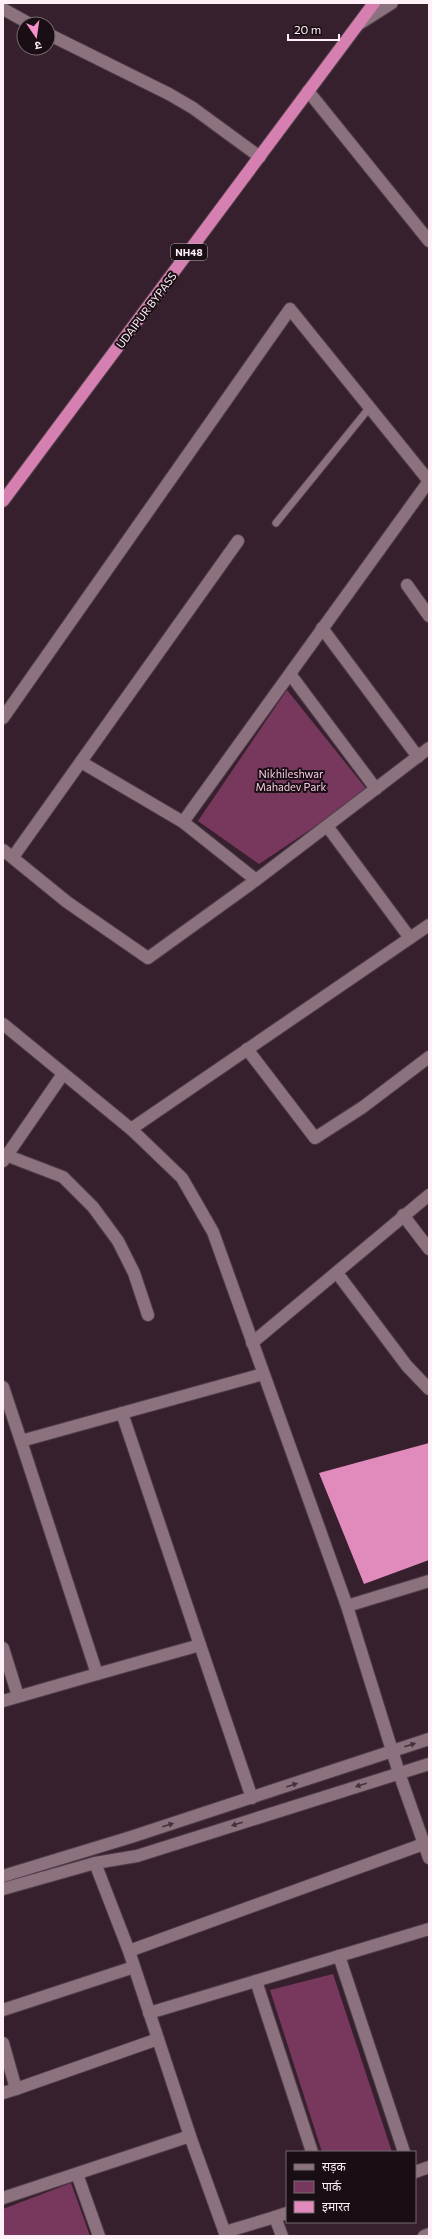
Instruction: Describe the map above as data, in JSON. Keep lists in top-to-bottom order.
{
  "streets": {
    "highway": ["NH48", "UDAIPUR BYPASS"]
  },
  "parks": ["Nikhileshwar Mahadev Park"],
  "legend": ["सड़क", "पार्क", "इमारत"],
  "scale_bar": "20 m",
  "north": "bottom"
}
